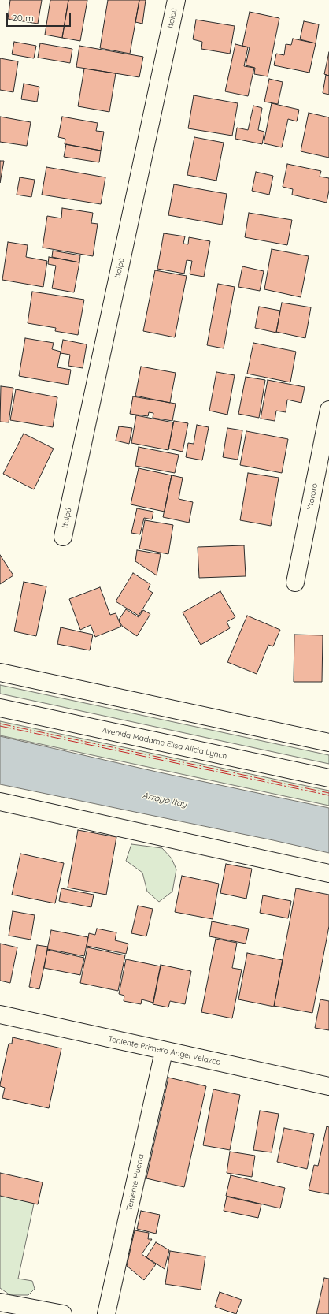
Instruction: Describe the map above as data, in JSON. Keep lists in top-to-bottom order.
{
  "streets": {
    "main road": [
      "Itaipú",
      "Ytororo",
      "Avenida Madame Elisa Alicia Lynch",
      "Teniente Primero Angel Velazco",
      "Teniente Huerta"
    ]
  },
  "crossings": [
    ["Teniente Primero Angel Velazco", "Teniente Huerta"]
  ],
  "water": ["Arroyo Itay"],
  "scale_bar": "20 m"
}
